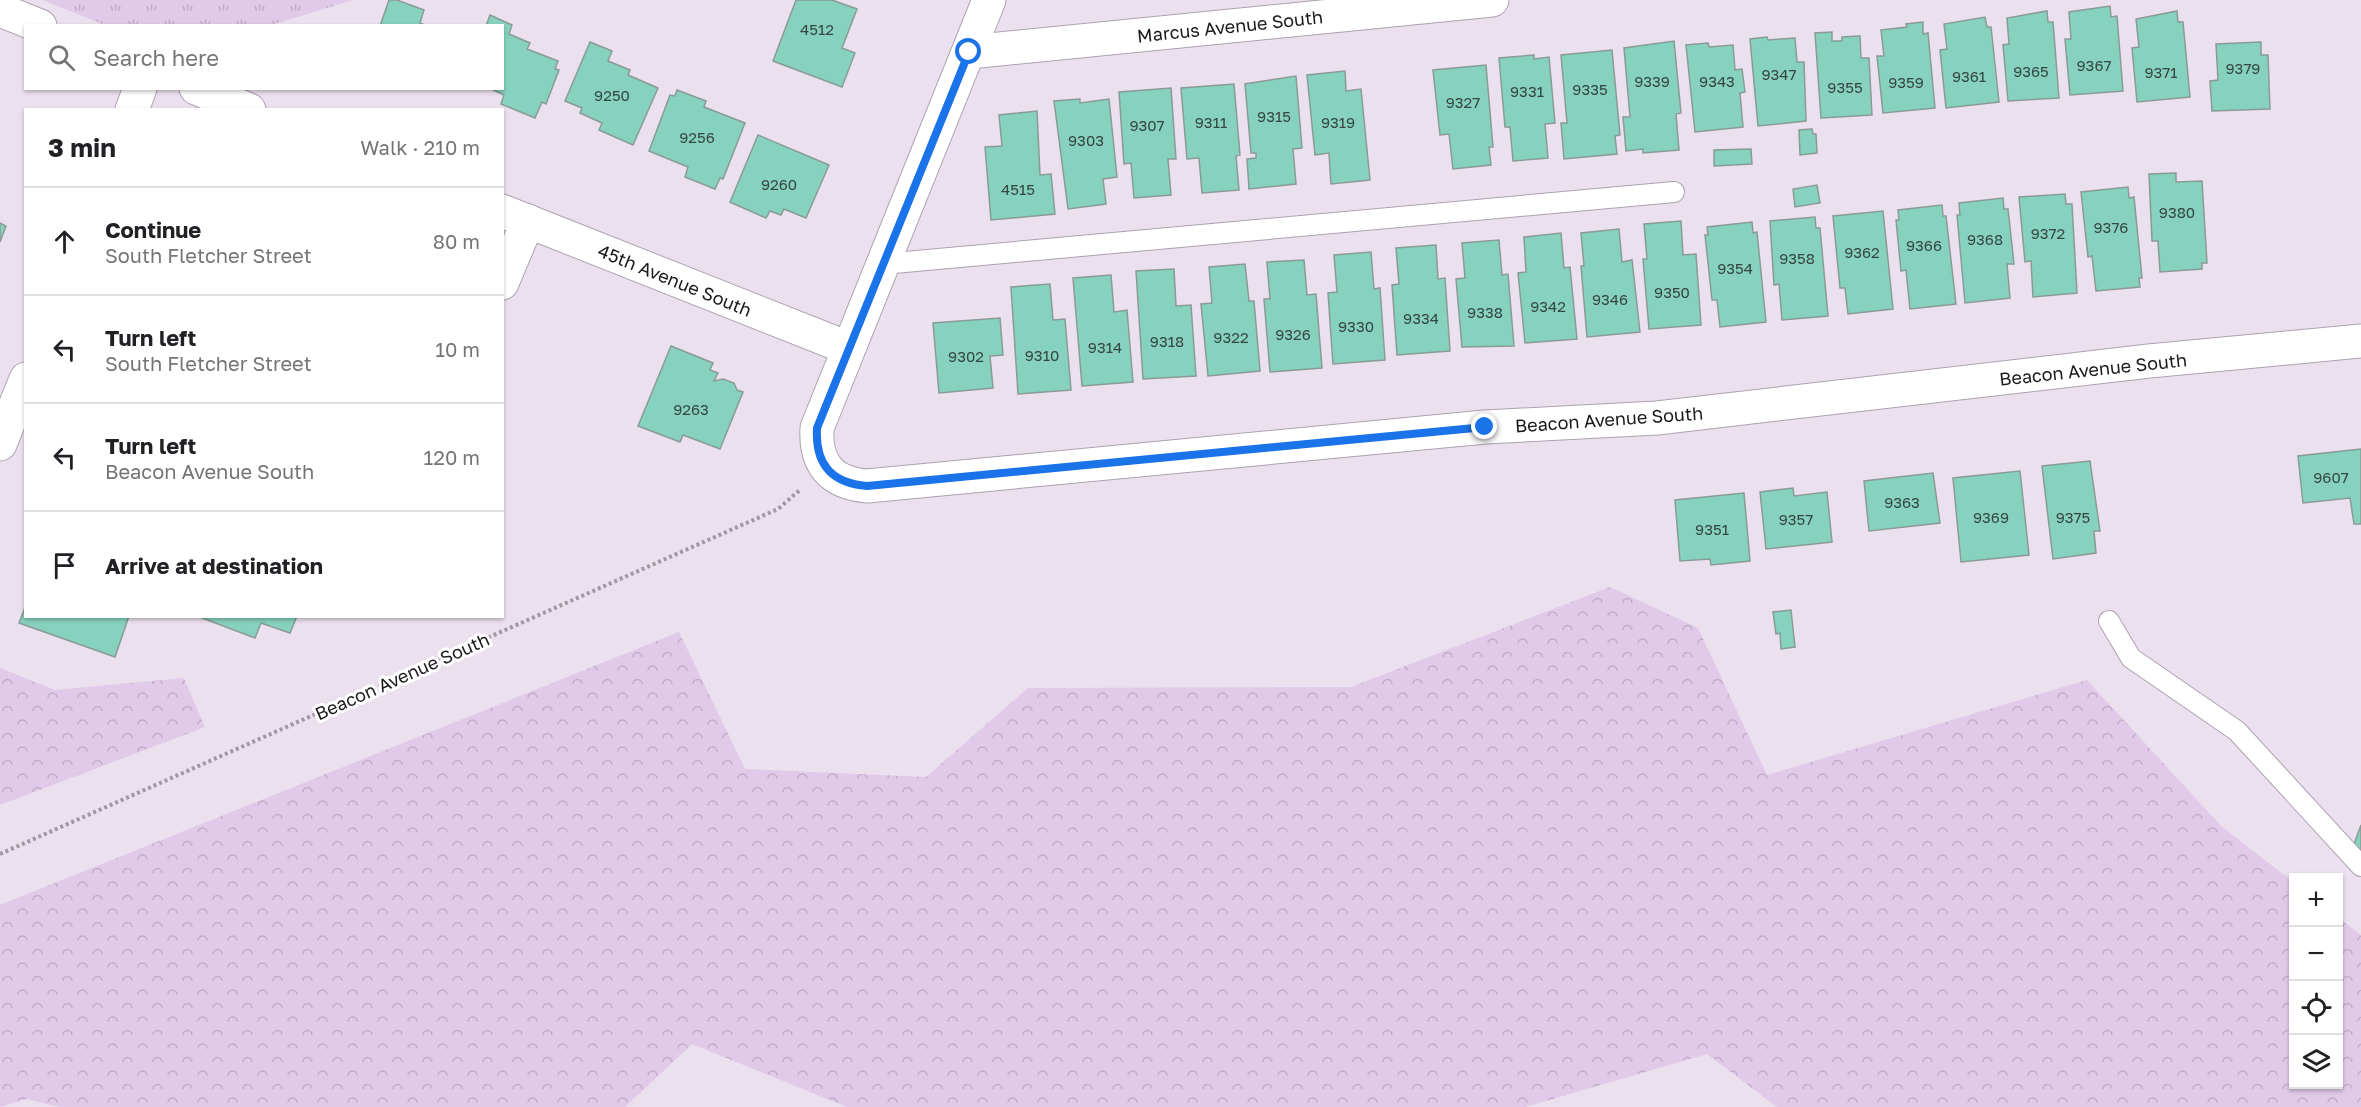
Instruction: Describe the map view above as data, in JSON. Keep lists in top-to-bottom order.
{
  "streets": {
    "street": ["Marcus Avenue South", "45th Avenue South", "Beacon Avenue South"]
  },
  "house_numbers": [
    "4512",
    "9367",
    "9379",
    "9365",
    "9371",
    "9347",
    "9361",
    "9339",
    "9343",
    "9359",
    "9355",
    "9335",
    "9331",
    "9250",
    "9327",
    "9315",
    "9311",
    "9319",
    "9307",
    "9256",
    "9303",
    "9260",
    "4515",
    "9380",
    "9376",
    "9372",
    "9368",
    "9366",
    "9362",
    "9358",
    "9354",
    "9350",
    "9346",
    "9342",
    "9338",
    "9334",
    "9330",
    "9326",
    "9322",
    "9318",
    "9314",
    "9310",
    "9302",
    "9263",
    "9607",
    "9363",
    "9369",
    "9375",
    "9357",
    "9351"
  ],
  "page": {
    "search": "Search here",
    "heading": ["3 min", "Walk · 210 m"],
    "list": [
      ["Continue", "South Fletcher Street", "80 m"],
      ["Turn left", "South Fletcher Street", "10 m"],
      ["Turn left", "Beacon Avenue South", "120 m"],
      "Arrive at destination"
    ],
    "map_buttons": ["+", "−"]
  }
}
